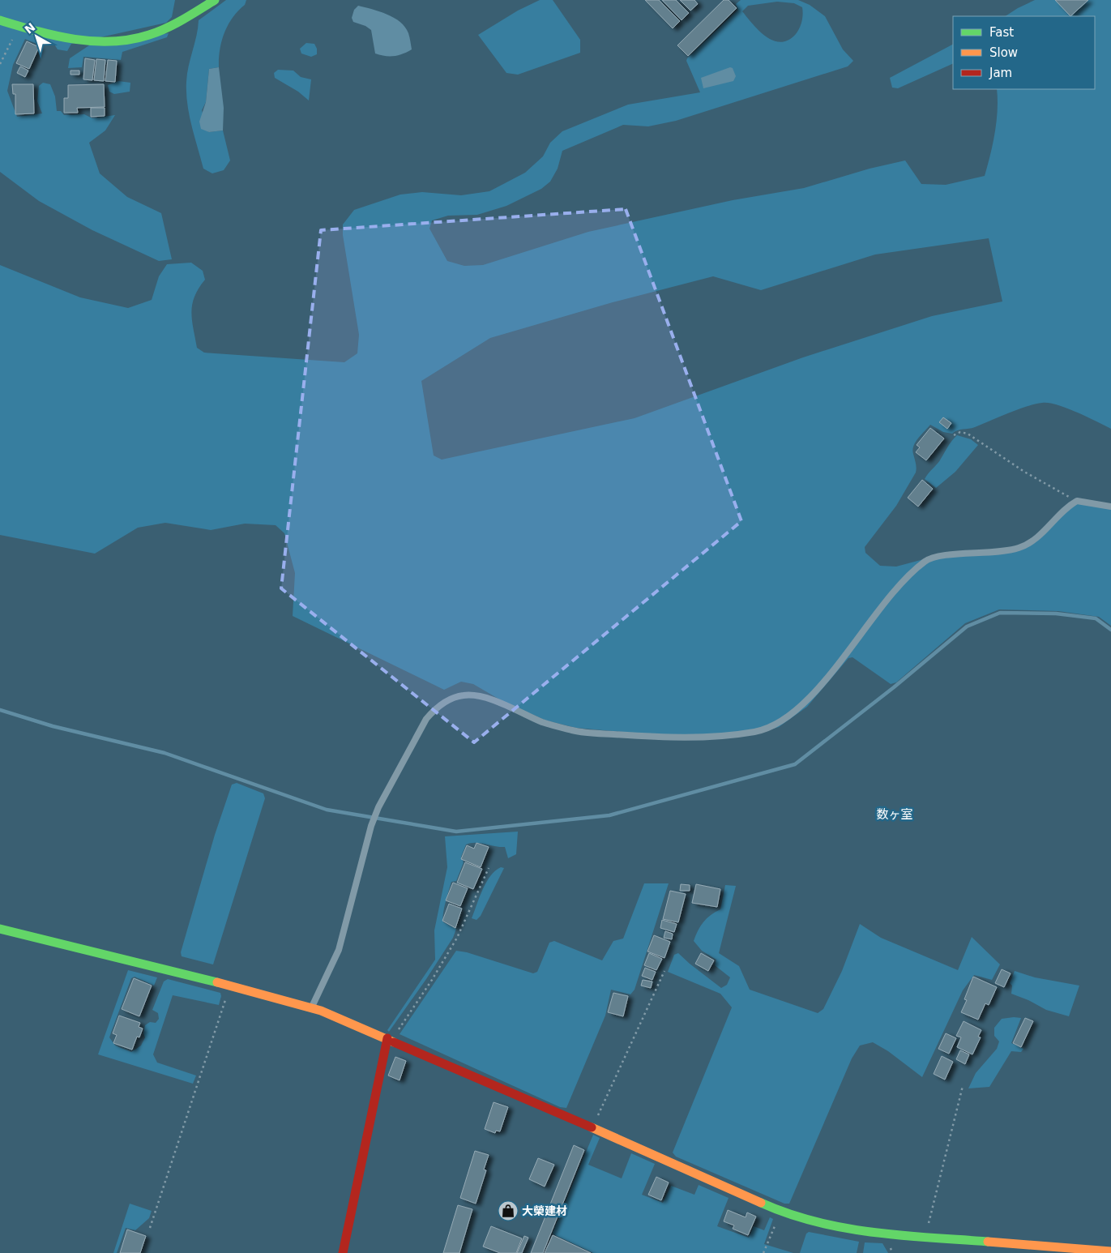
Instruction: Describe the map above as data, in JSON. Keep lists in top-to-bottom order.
{
  "districts": ["数ヶ室"],
  "places": {
    "shop": ["大榮建材"]
  },
  "legend": ["Fast", "Slow", "Jam"],
  "north": "top left"
}
